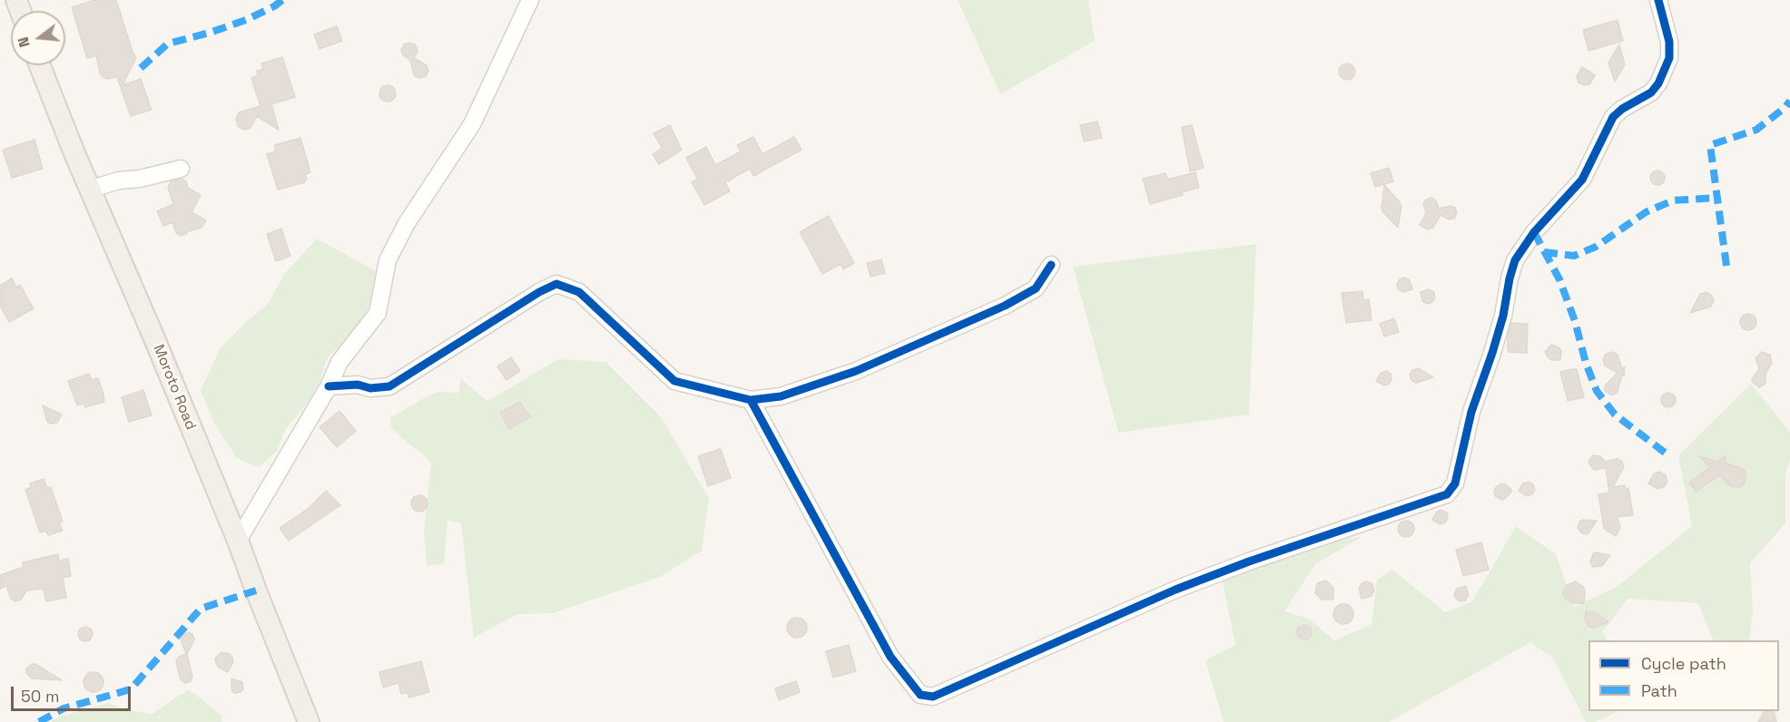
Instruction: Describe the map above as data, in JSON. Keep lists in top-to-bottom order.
{
  "streets": {
    "main road": ["Moroto Road"]
  },
  "legend": ["Cycle path", "Path"],
  "scale_bar": "50 m",
  "north": "left"
}
